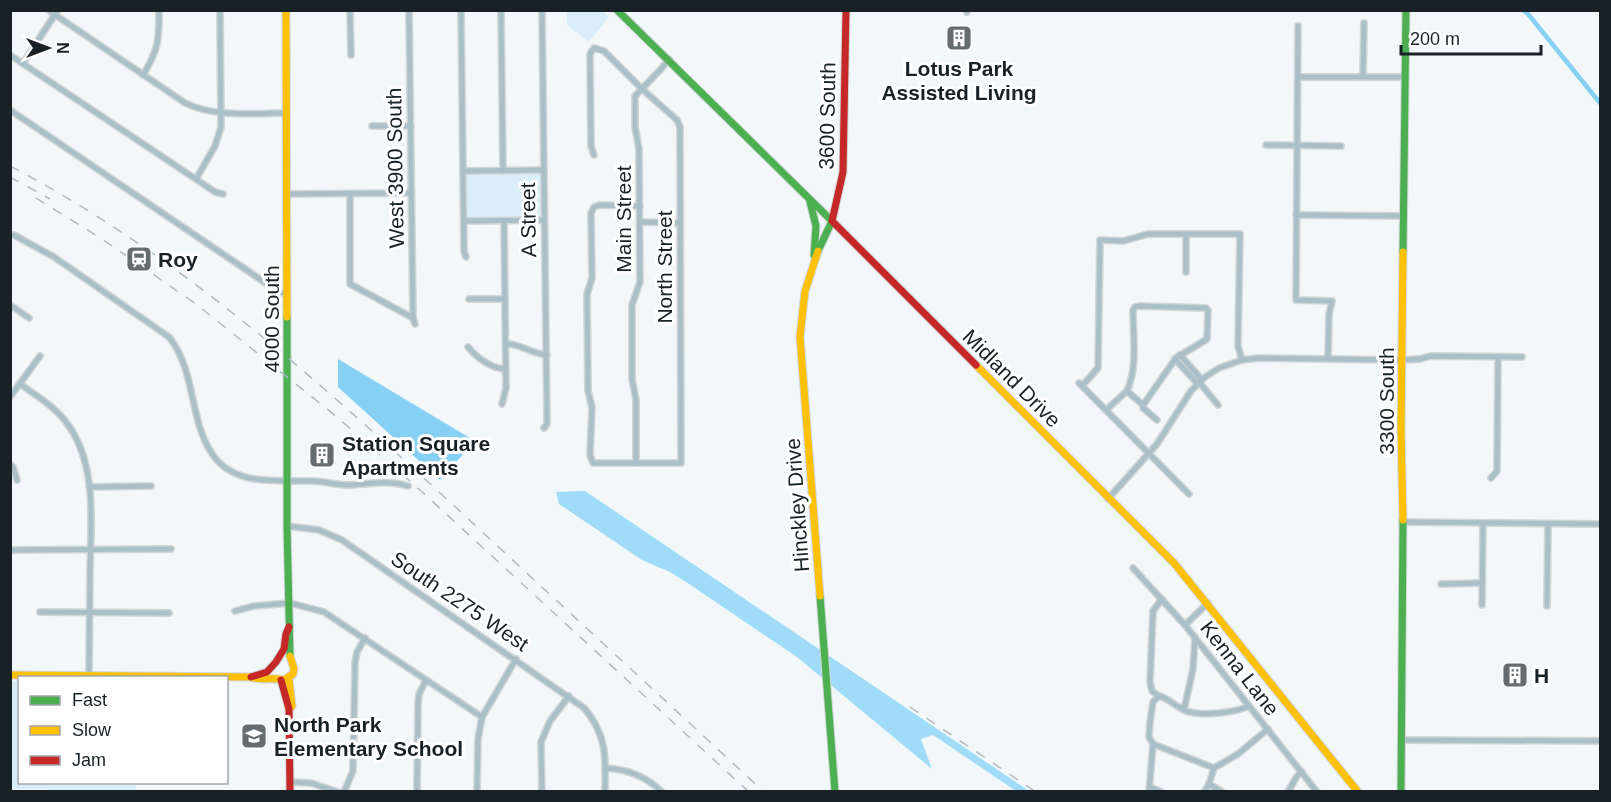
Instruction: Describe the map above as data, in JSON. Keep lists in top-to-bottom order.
{
  "streets": {
    "street": [
      "3600 South",
      "West 3900 South",
      "Main Street",
      "A Street",
      "North Street",
      "4000 South",
      "Midland Drive",
      "3300 South",
      "Hinckley Drive",
      "South 2275 West",
      "Kenna Lane"
    ]
  },
  "crossings": [
    ["3600 South", "Midland Drive"],
    ["3600 South", "Hinckley Drive"],
    ["Main Street", "North Street"],
    ["Main Street", "Midland Drive"],
    ["4000 South", "South 2275 West"],
    ["Midland Drive", "Hinckley Drive"]
  ],
  "places": {
    "building": ["Lotus Park Assisted Living", "Station Square Apartments", "H"],
    "station": ["Roy"],
    "school or university": ["North Park Elementary School"]
  },
  "legend": ["Fast", "Slow", "Jam"],
  "scale_bar": "200 m",
  "north": "right"
}
